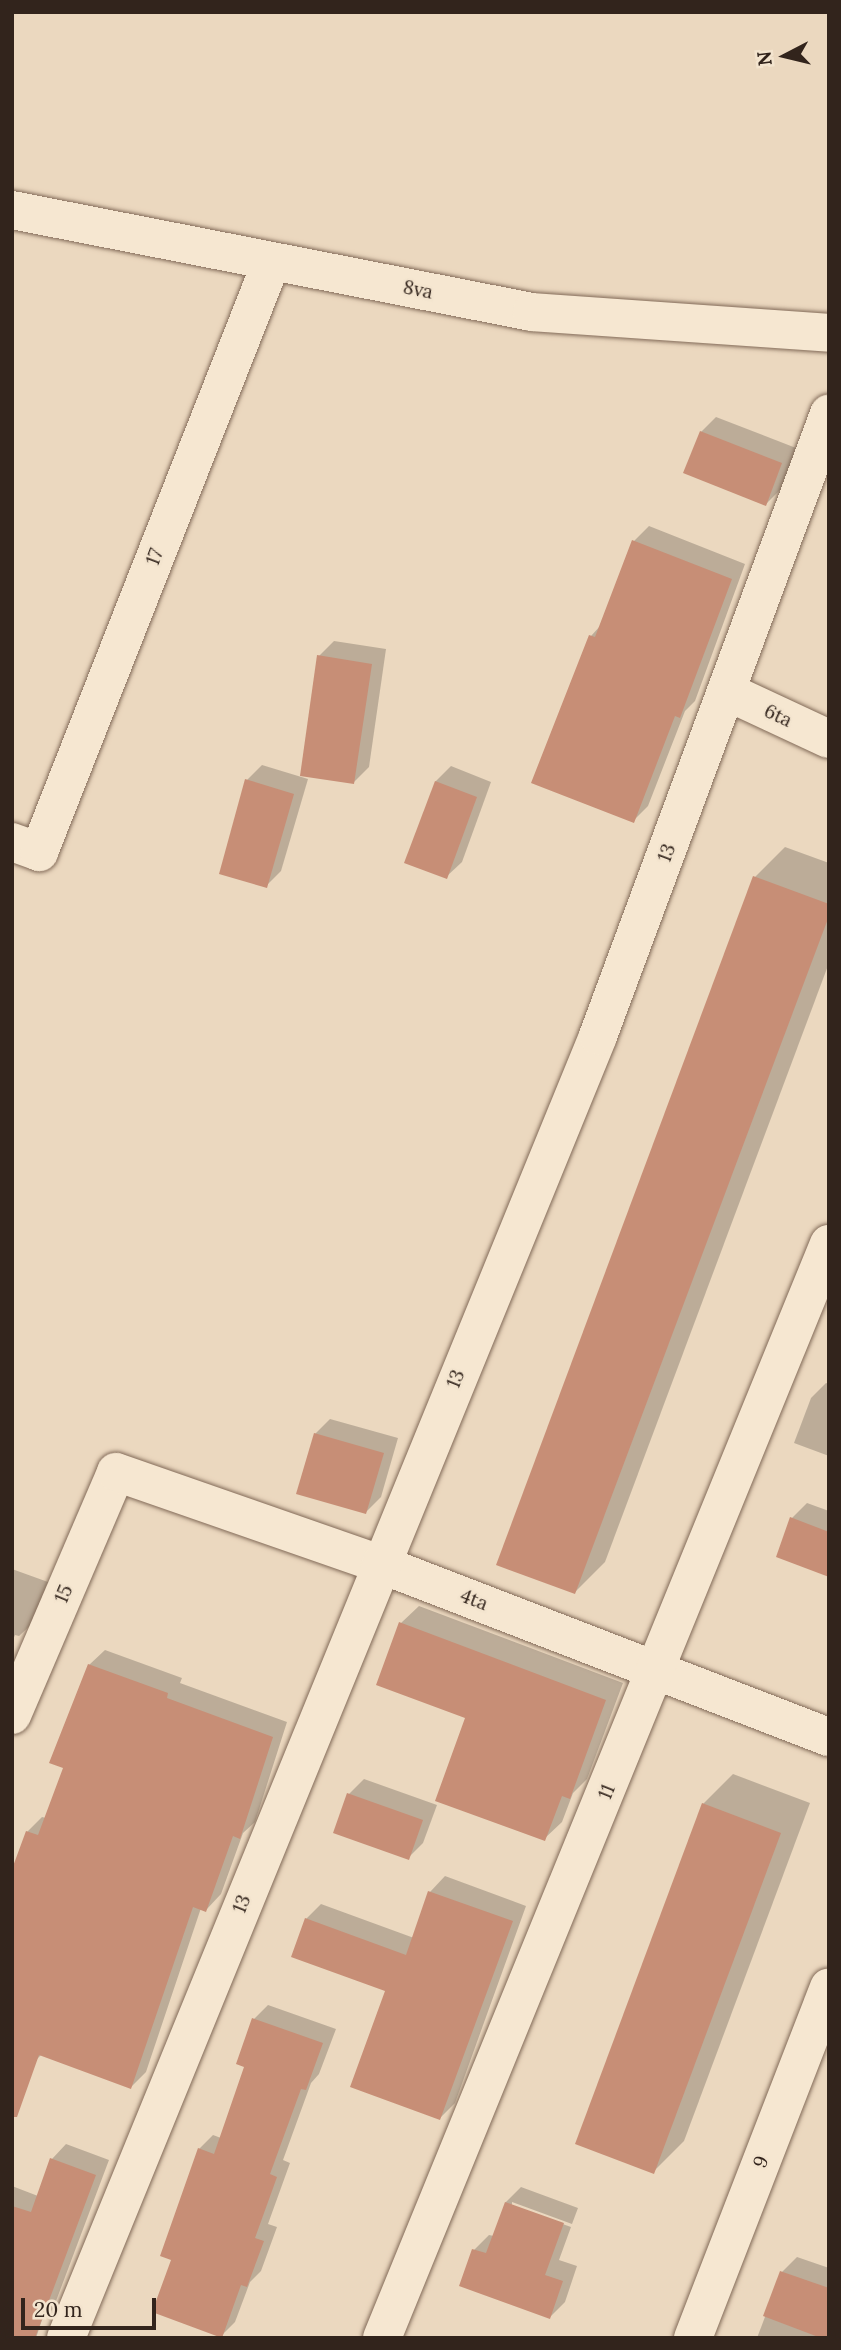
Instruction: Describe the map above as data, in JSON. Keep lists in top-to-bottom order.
{
  "streets": {
    "street": [
      "8va",
      "17",
      "6ta",
      "13",
      "15",
      "4ta",
      "11",
      "9"
    ]
  },
  "crossings": [
    ["8va", "17"],
    ["6ta", "13"],
    ["13", "4ta"],
    ["15", "4ta"],
    ["4ta", "11"]
  ],
  "scale_bar": "20 m",
  "north": "left"
}
